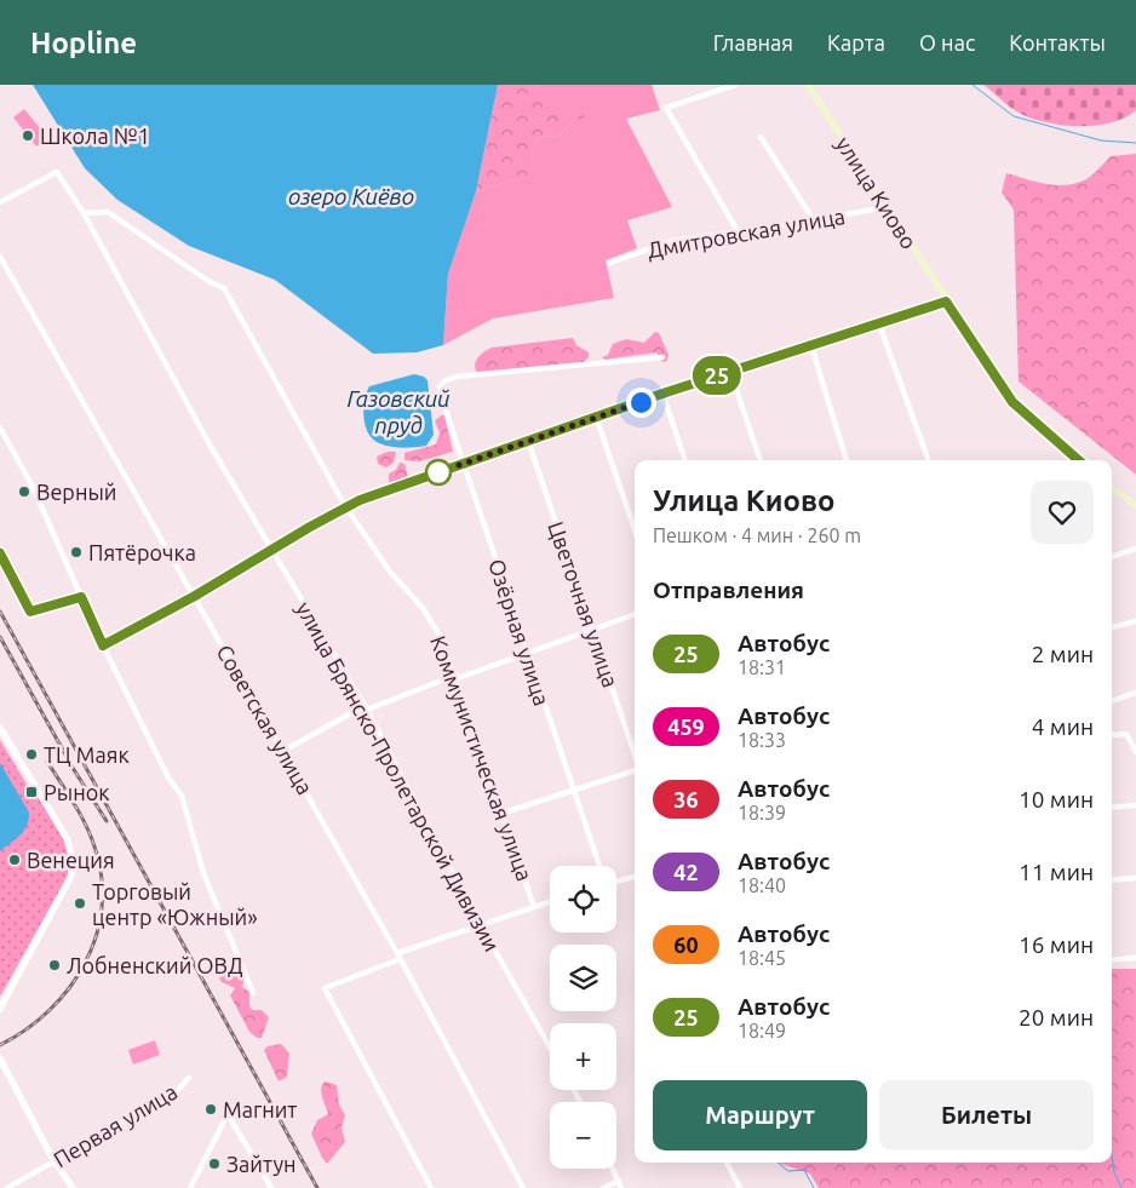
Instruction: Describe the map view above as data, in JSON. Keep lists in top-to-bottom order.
{
  "streets": {
    "main road": ["улица Киово"],
    "street": [
      "Дмитровская улица",
      "Цветочная улица",
      "Озёрная улица",
      "Советская улица",
      "Коммунистическая улица",
      "улица Брянско-Пролетарской Дивизии",
      "Первая улица"
    ]
  },
  "crossings": [
    ["улица Киово", "Дмитровская улица"],
    ["Коммунистическая улица", "улица Брянско-Пролетарской Дивизии"]
  ],
  "water": ["озеро Киёво", "Газовский пруд"],
  "places": {
    "other": [
      "Школа №1",
      "Верный",
      "Пятёрочка",
      "ТЦ Маяк",
      "Венеция",
      "Торговый центр «Южный»",
      "Лобненский ОВД",
      "Магнит",
      "Зайтун"
    ],
    "transit": ["Рынок"]
  },
  "lines": ["bus line 25"],
  "page": {
    "header": "Hopline",
    "nav": [
      "Главная",
      "Карта",
      "О нас",
      "Контакты"
    ],
    "on_map": "25",
    "heading": [
      ["Улица Киово", "Пешком · 4 мин · 260 m"],
      "Отправления"
    ],
    "list": [
      {
        "mark": "25",
        "name": "Автобус",
        "note": "18:31",
        "value": "2 мин"
      },
      {
        "mark": "459",
        "name": "Автобус",
        "note": "18:33",
        "value": "4 мин"
      },
      {
        "mark": "36",
        "name": "Автобус",
        "note": "18:39",
        "value": "10 мин"
      },
      {
        "mark": "42",
        "name": "Автобус",
        "note": "18:40",
        "value": "11 мин"
      },
      {
        "mark": "60",
        "name": "Автобус",
        "note": "18:45",
        "value": "16 мин"
      },
      {
        "mark": "25",
        "name": "Автобус",
        "note": "18:49",
        "value": "20 мин"
      }
    ],
    "map_buttons": ["+", "−"],
    "buttons": ["Маршрут", "Билеты"]
  }
}
